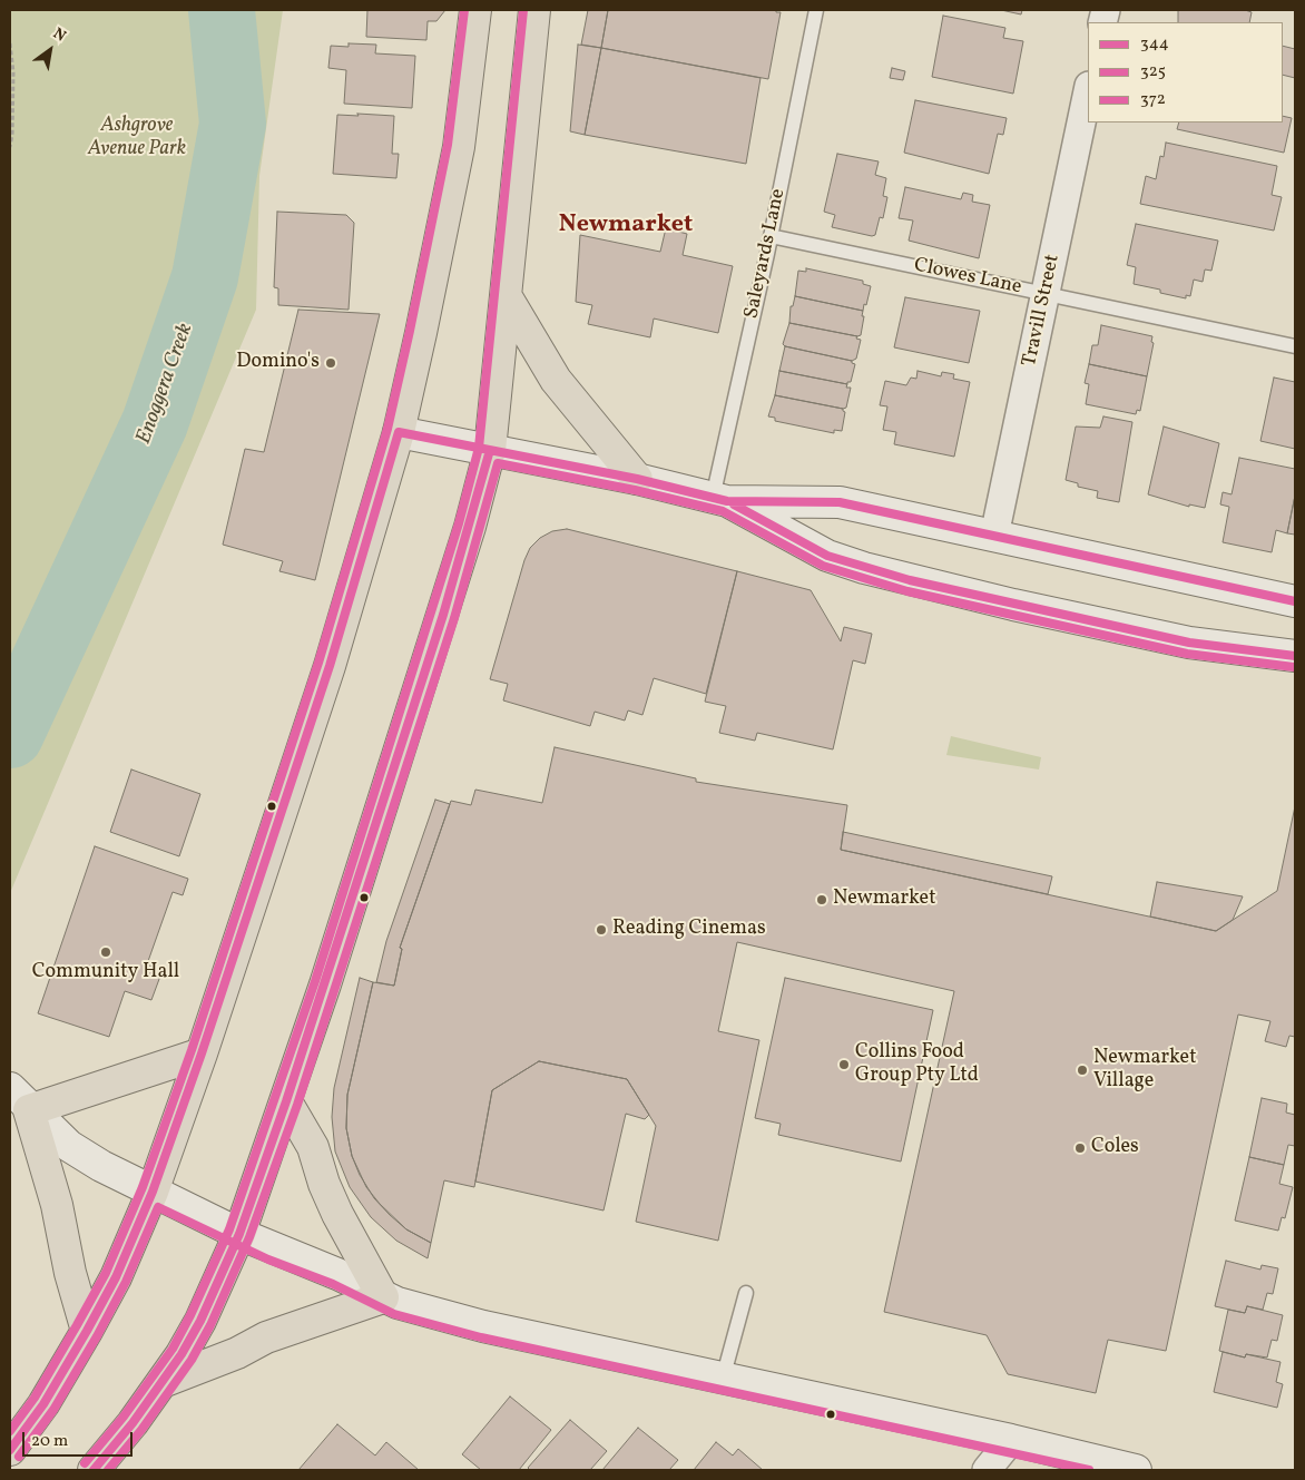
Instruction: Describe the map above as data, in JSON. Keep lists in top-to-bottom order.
{
  "streets": {
    "street": ["Travill Street"],
    "lane": ["Saleyards Lane", "Clowes Lane"]
  },
  "crossings": [
    ["Saleyards Lane", "Clowes Lane"],
    ["Clowes Lane", "Travill Street"]
  ],
  "districts": ["Newmarket"],
  "water": ["Enoggera Creek"],
  "parks": ["Ashgrove Avenue Park"],
  "places": [
    "Domino's",
    "Newmarket",
    "Reading Cinemas",
    "Community Hall",
    "Collins Food Group Pty Ltd",
    "Newmarket Village",
    "Coles"
  ],
  "lines": ["transit line 372", "transit line 344", "transit line 325"],
  "legend": ["344", "325", "372"],
  "scale_bar": "20 m",
  "north": "top right"
}
